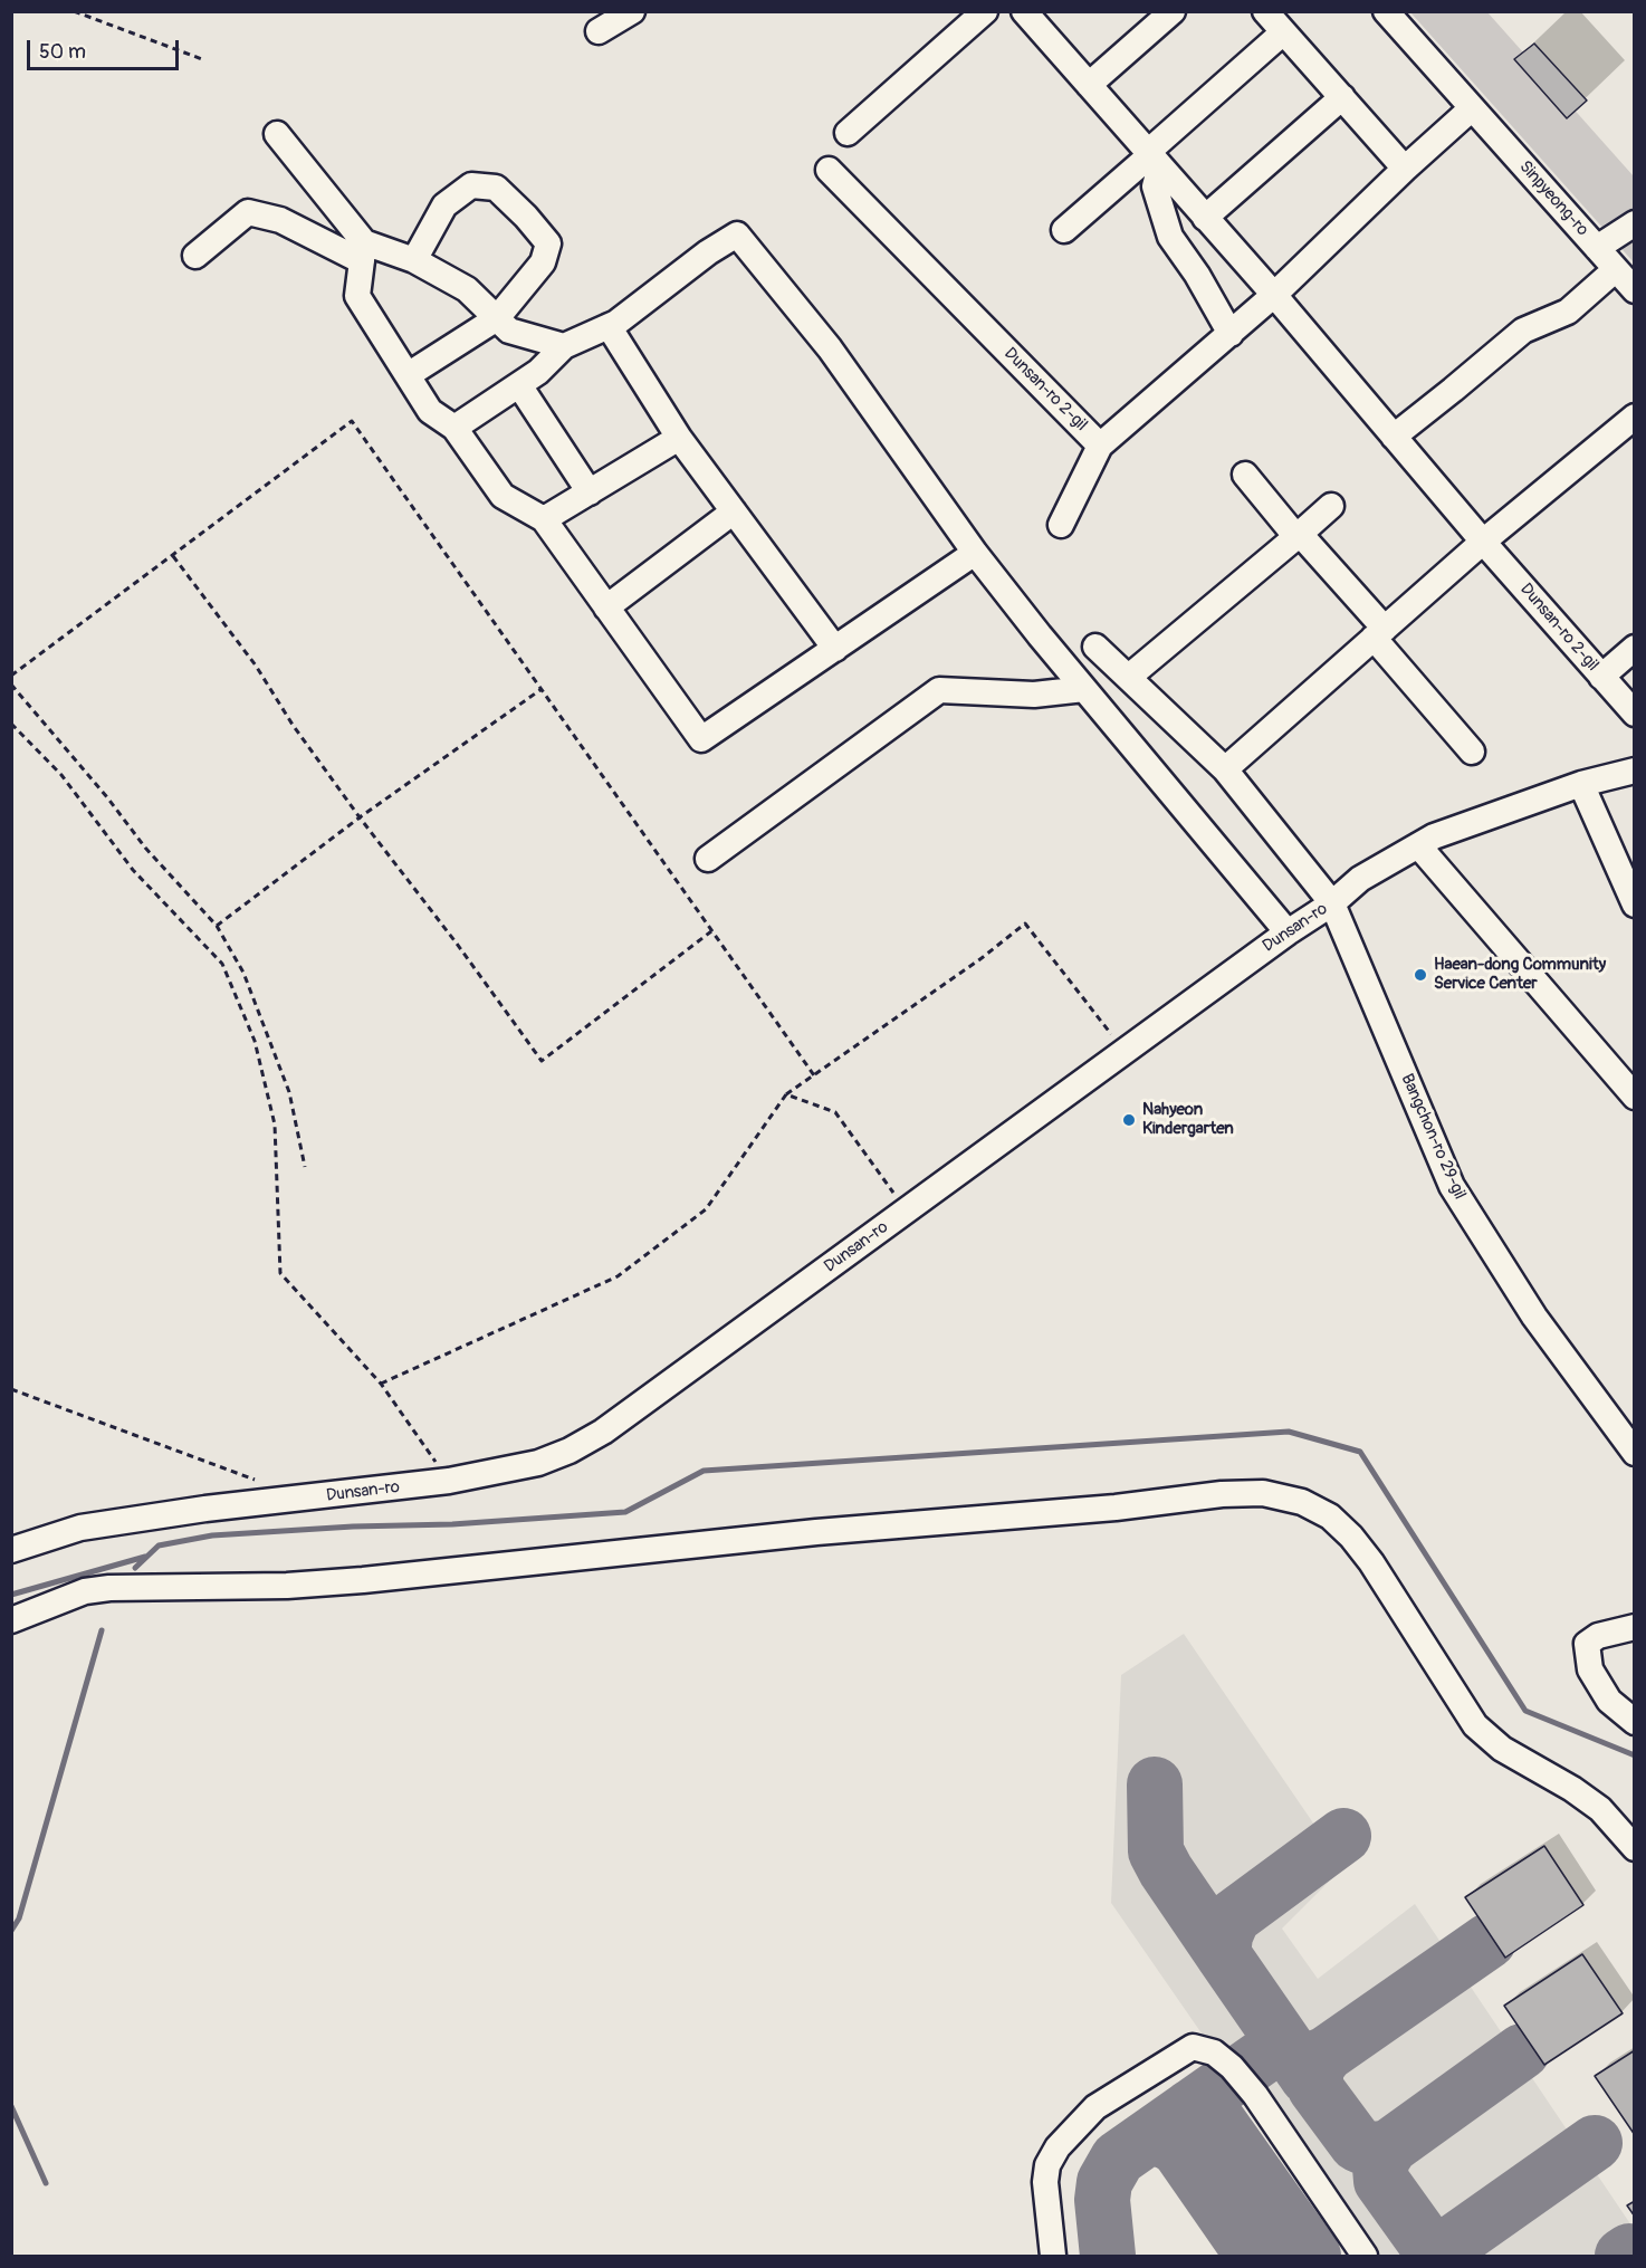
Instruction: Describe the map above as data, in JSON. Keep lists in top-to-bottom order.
{
  "streets": {
    "street": [
      "Sinpyeong-ro",
      "Dunsan-ro 2-gil",
      "Dunsan-ro",
      "Bangchon-ro 29-gil"
    ]
  },
  "crossings": [
    ["Dunsan-ro", "Bangchon-ro 29-gil"]
  ],
  "places": ["Haean-dong Community Service Center", "Nahyeon Kindergarten"],
  "scale_bar": "50 m"
}
